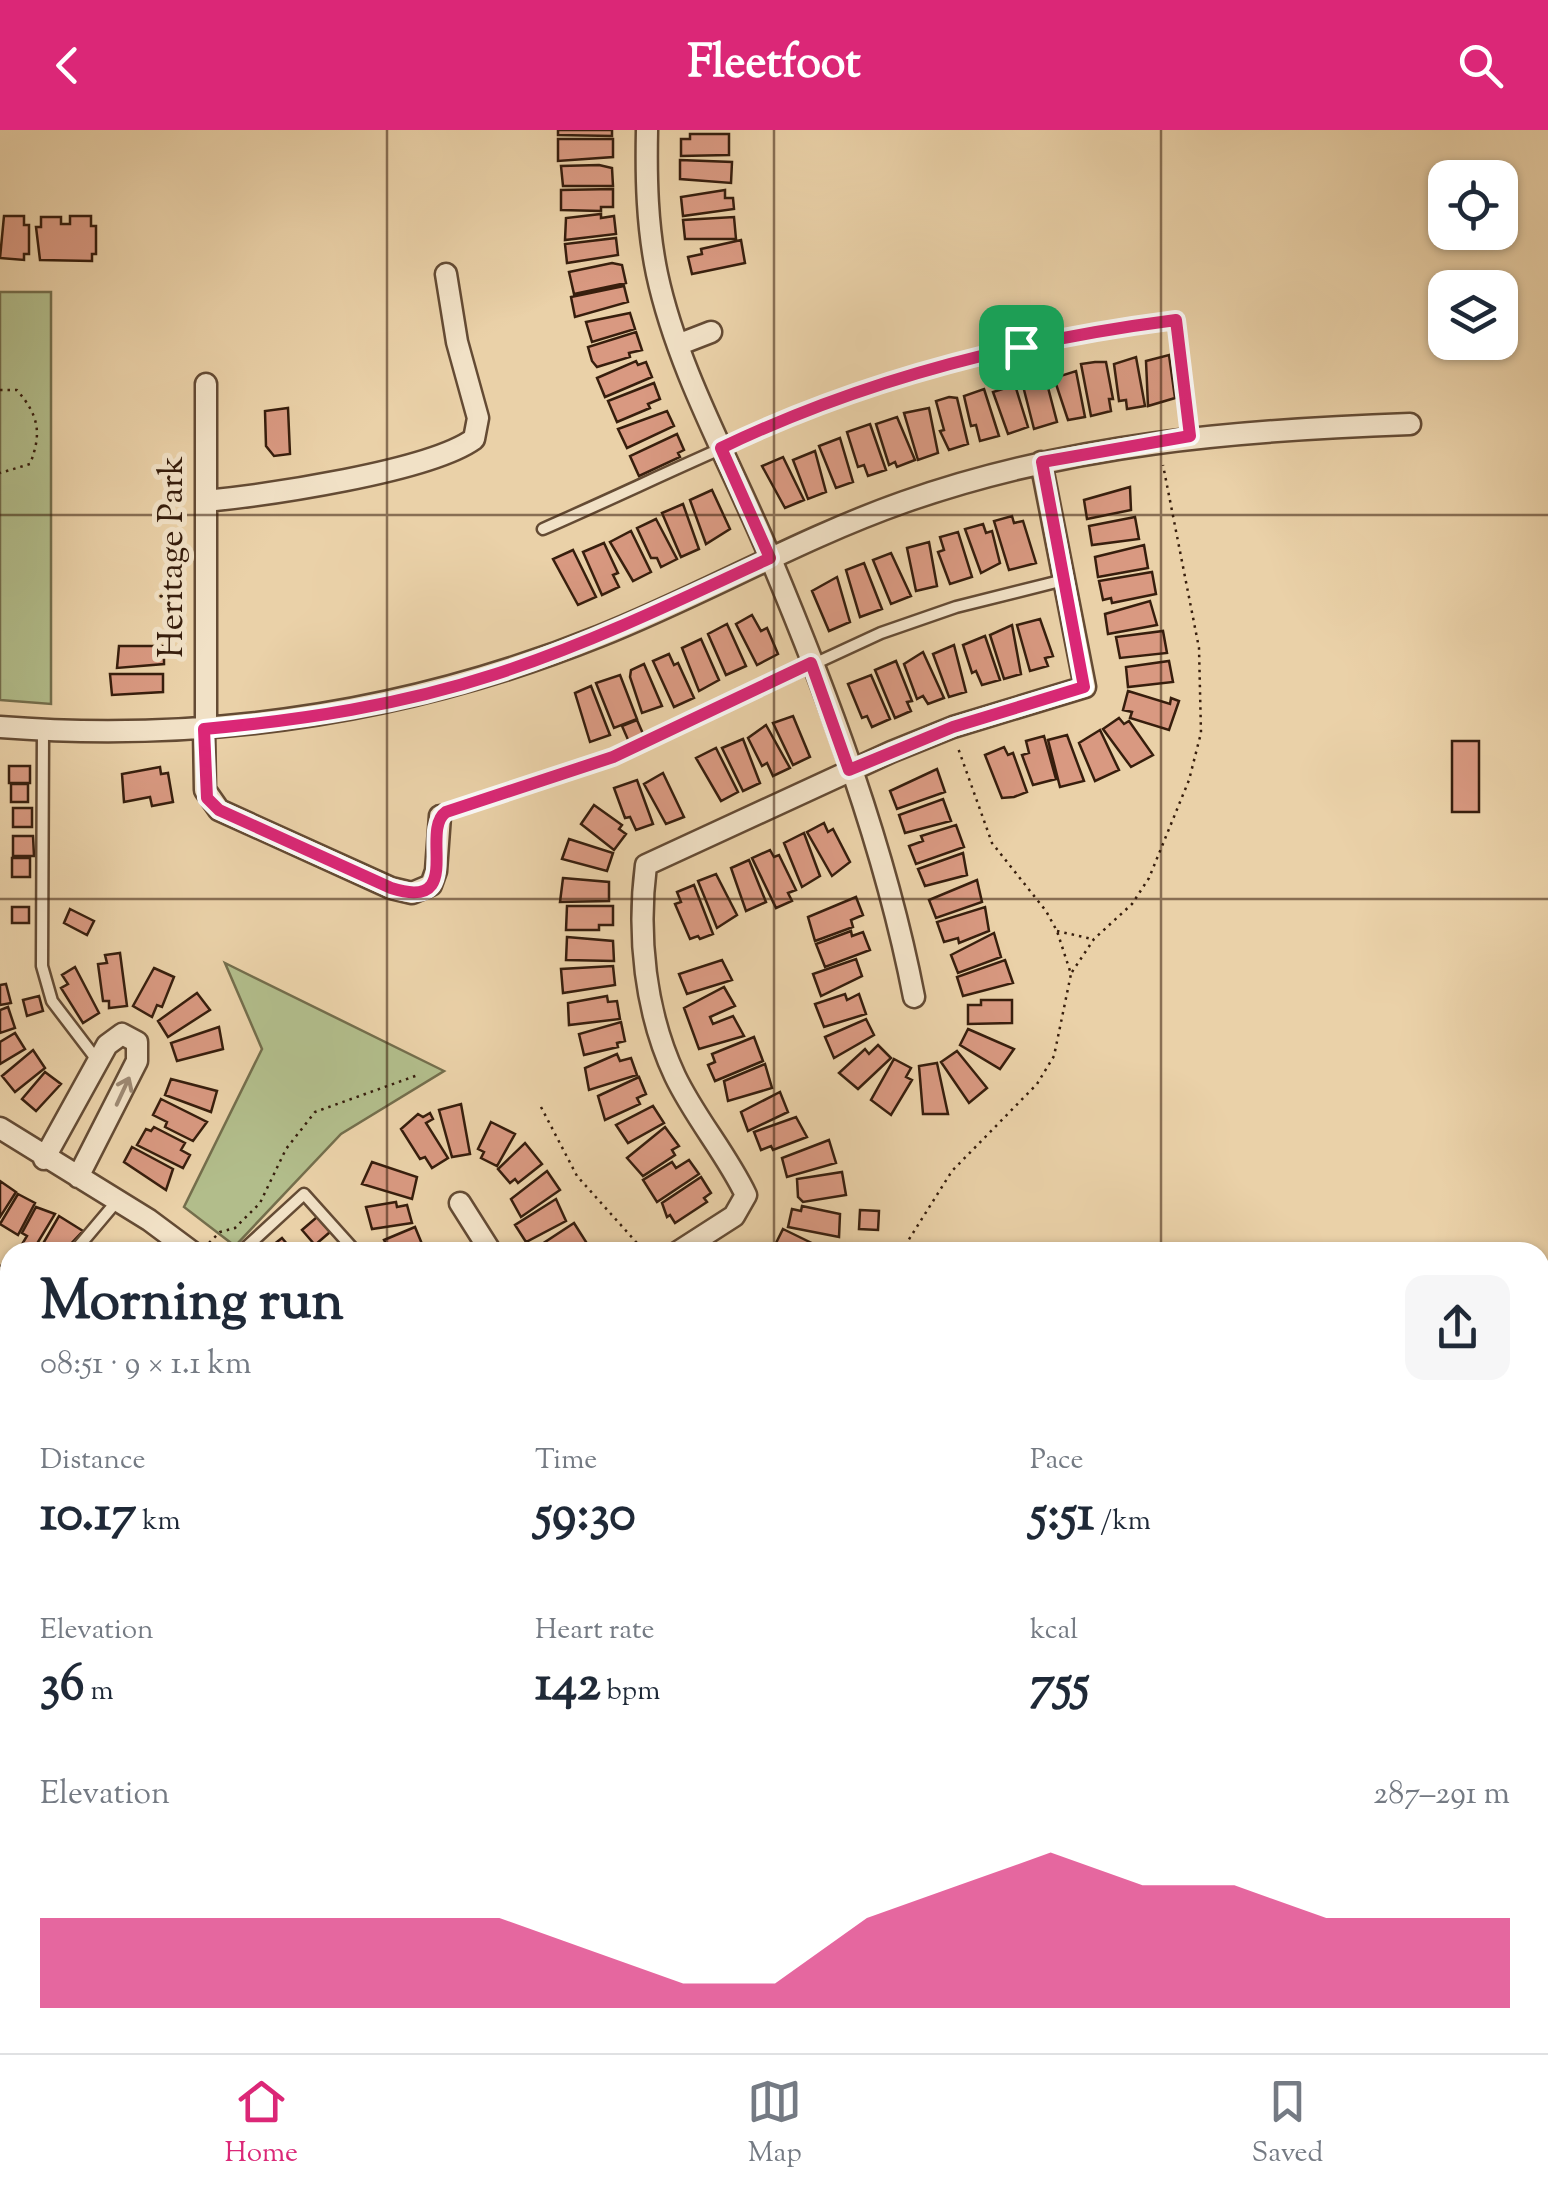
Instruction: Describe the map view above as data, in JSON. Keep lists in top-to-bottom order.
{
  "streets": {
    "street": ["Heritage Park"]
  },
  "page": {
    "header": "Fleetfoot",
    "heading": ["Morning run", "08:51 · 9 × 1.1 km"],
    "stats": [
      ["Distance", "10.17 km"],
      ["Time", "59:30"],
      ["Pace", "5:51 /km"],
      ["Elevation", "36 m"],
      ["Heart rate", "142 bpm"],
      ["kcal", "755"]
    ],
    "chart": ["Elevation", "287–291 m"],
    "tabs": ["Home", "Map", "Saved"]
  }
}
